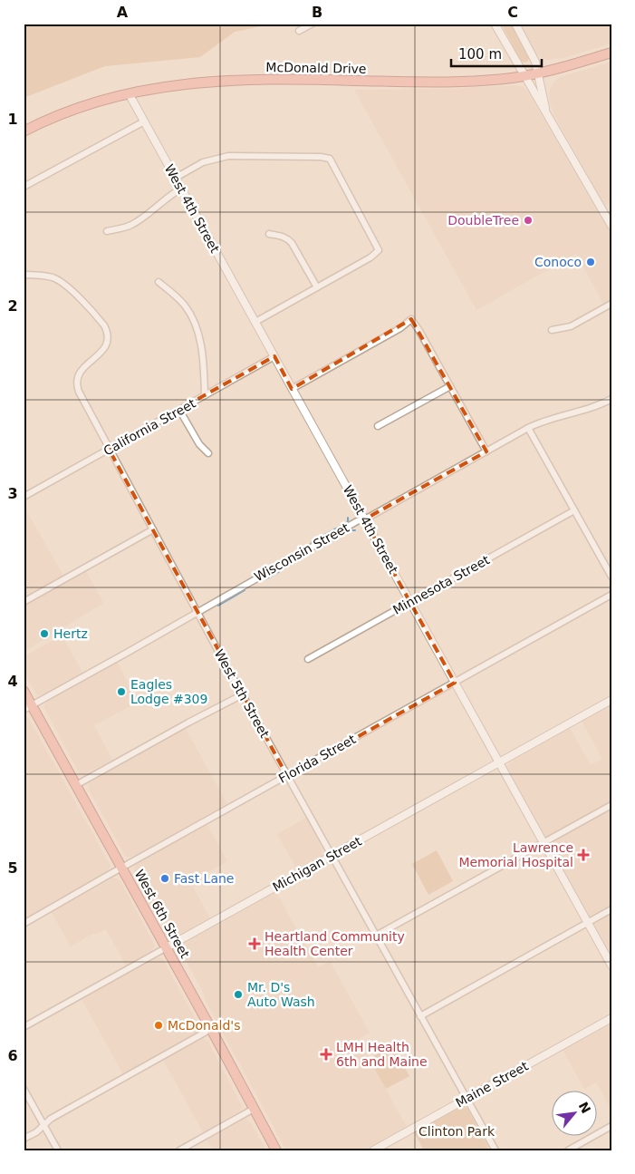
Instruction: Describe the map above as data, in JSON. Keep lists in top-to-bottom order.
{
  "streets": {
    "highway": ["McDonald Drive", "West 6th Street"],
    "street": [
      "West 4th Street",
      "California Street",
      "Wisconsin Street",
      "Minnesota Street",
      "West 5th Street",
      "Florida Street",
      "Michigan Street",
      "Maine Street"
    ]
  },
  "crossings": [
    ["McDonald Drive", "West 4th Street"],
    ["West 4th Street", "California Street"],
    ["West 4th Street", "Wisconsin Street"],
    ["West 4th Street", "Minnesota Street"],
    ["West 4th Street", "Florida Street"],
    ["West 4th Street", "Michigan Street"],
    ["California Street", "West 5th Street"],
    ["Wisconsin Street", "West 5th Street"],
    ["Wisconsin Street", "West 6th Street"],
    ["West 5th Street", "Florida Street"],
    ["West 5th Street", "Michigan Street"],
    ["West 5th Street", "Maine Street"],
    ["Florida Street", "West 6th Street"],
    ["Michigan Street", "West 6th Street"]
  ],
  "parks": ["Clinton Park"],
  "places": {
    "other": [
      "DoubleTree",
      "Conoco",
      "Hertz",
      "Eagles Lodge #309",
      "Fast Lane",
      "Mr. D's Auto Wash",
      "McDonald's"
    ],
    "health": ["Lawrence Memorial Hospital", "Heartland Community Health Center", "LMH Health 6th and Maine"]
  },
  "scale_bar": "100 m",
  "north": "top right",
  "grid": {
    "columns": ["A", "B", "C"],
    "rows": [
      "1",
      "2",
      "3",
      "4",
      "5",
      "6"
    ]
  }
}
